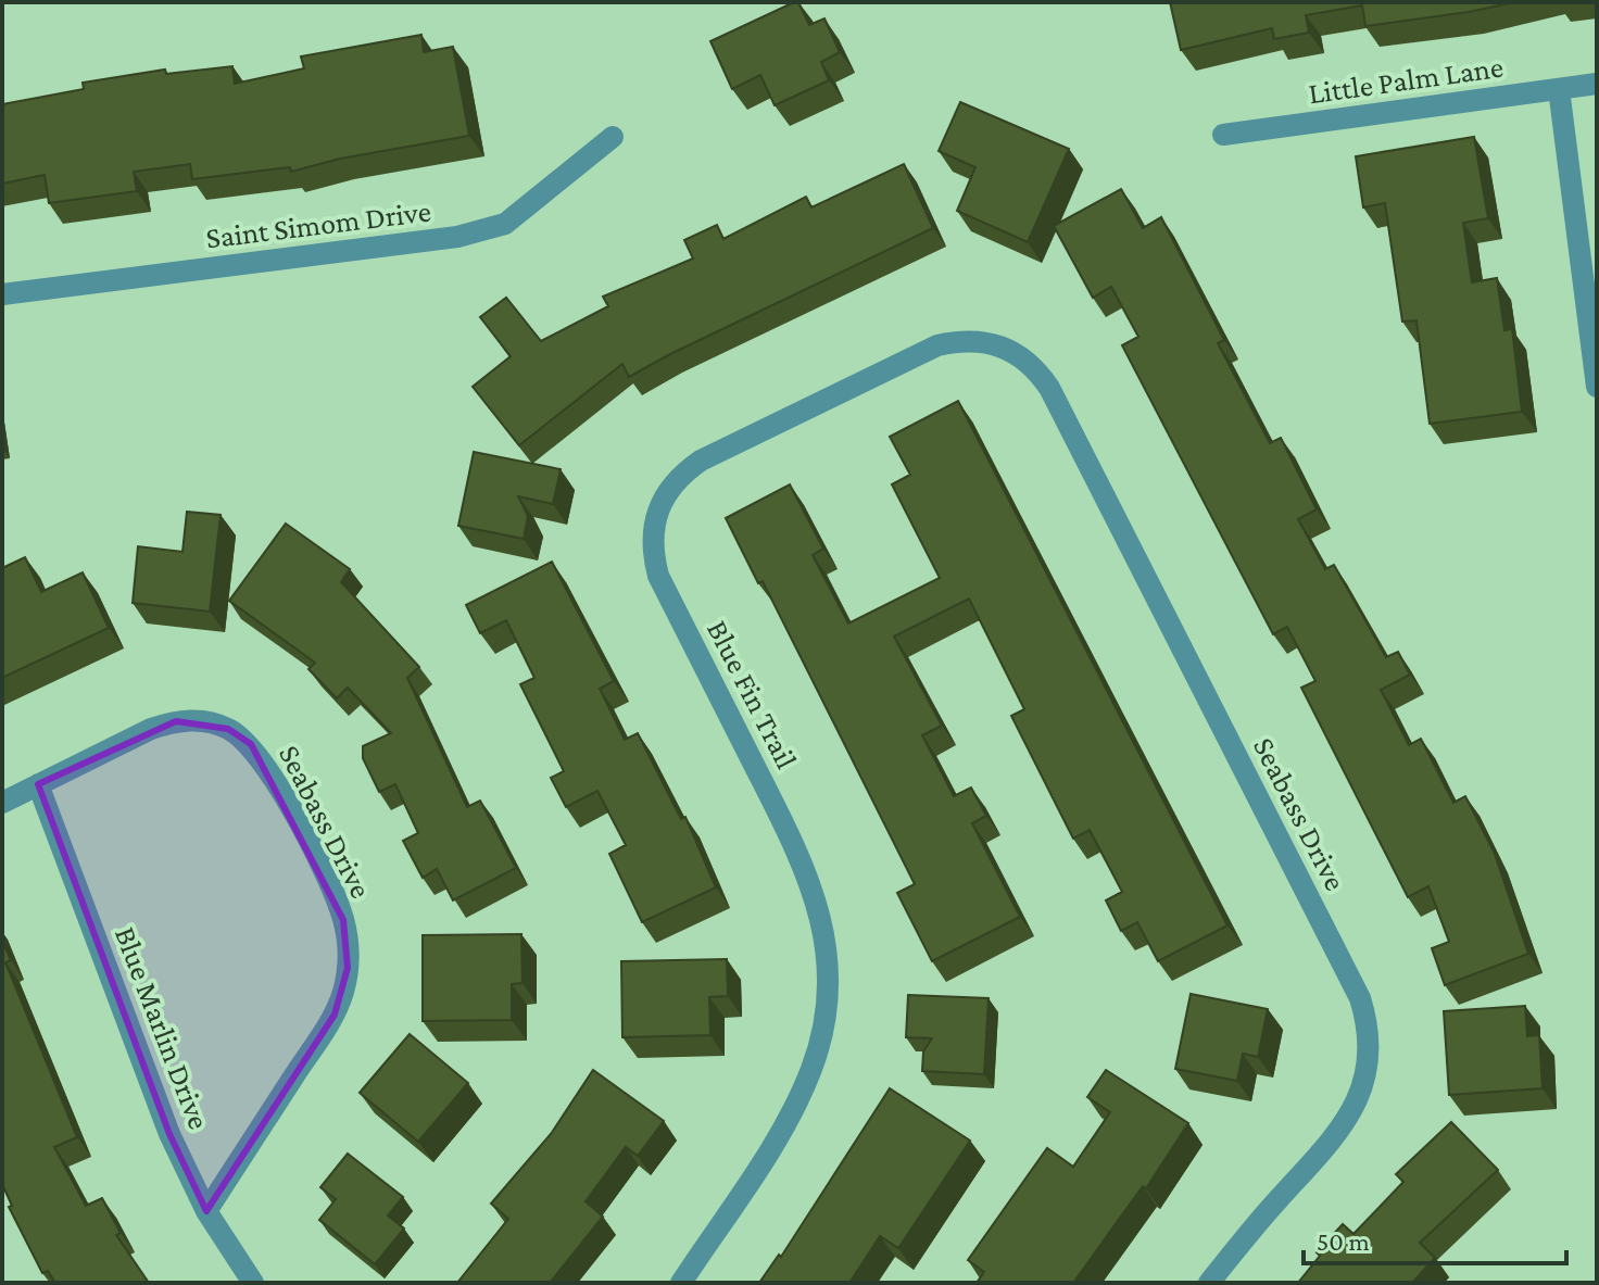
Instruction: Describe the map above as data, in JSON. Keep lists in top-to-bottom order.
{
  "streets": {
    "street": [
      "Little Palm Lane",
      "Saint Simom Drive",
      "Blue Fin Trail",
      "Seabass Drive",
      "Blue Marlin Drive"
    ]
  },
  "crossings": [
    ["Blue Fin Trail", "Seabass Drive"],
    ["Seabass Drive", "Blue Marlin Drive"]
  ],
  "scale_bar": "50 m"
}
